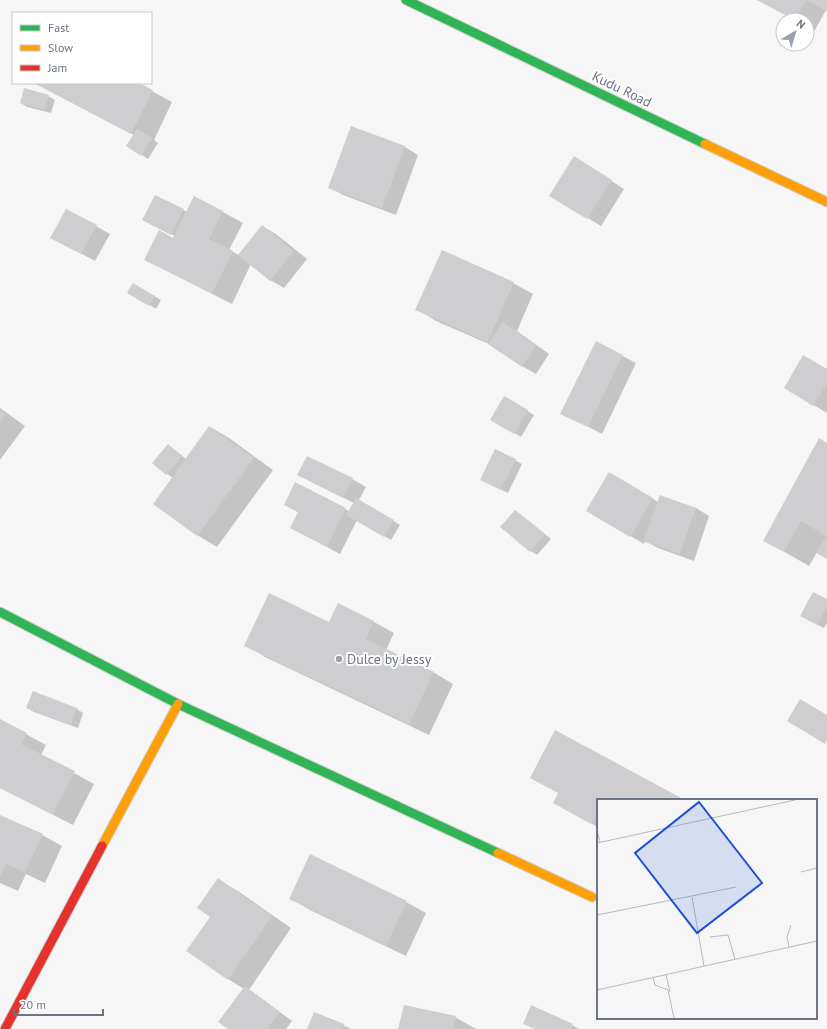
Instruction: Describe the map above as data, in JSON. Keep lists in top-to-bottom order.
{
  "streets": {
    "street": ["Kudu Road"]
  },
  "places": ["Dulce by Jessy"],
  "legend": ["Fast", "Slow", "Jam"],
  "scale_bar": "20 m",
  "north": "top right"
}
